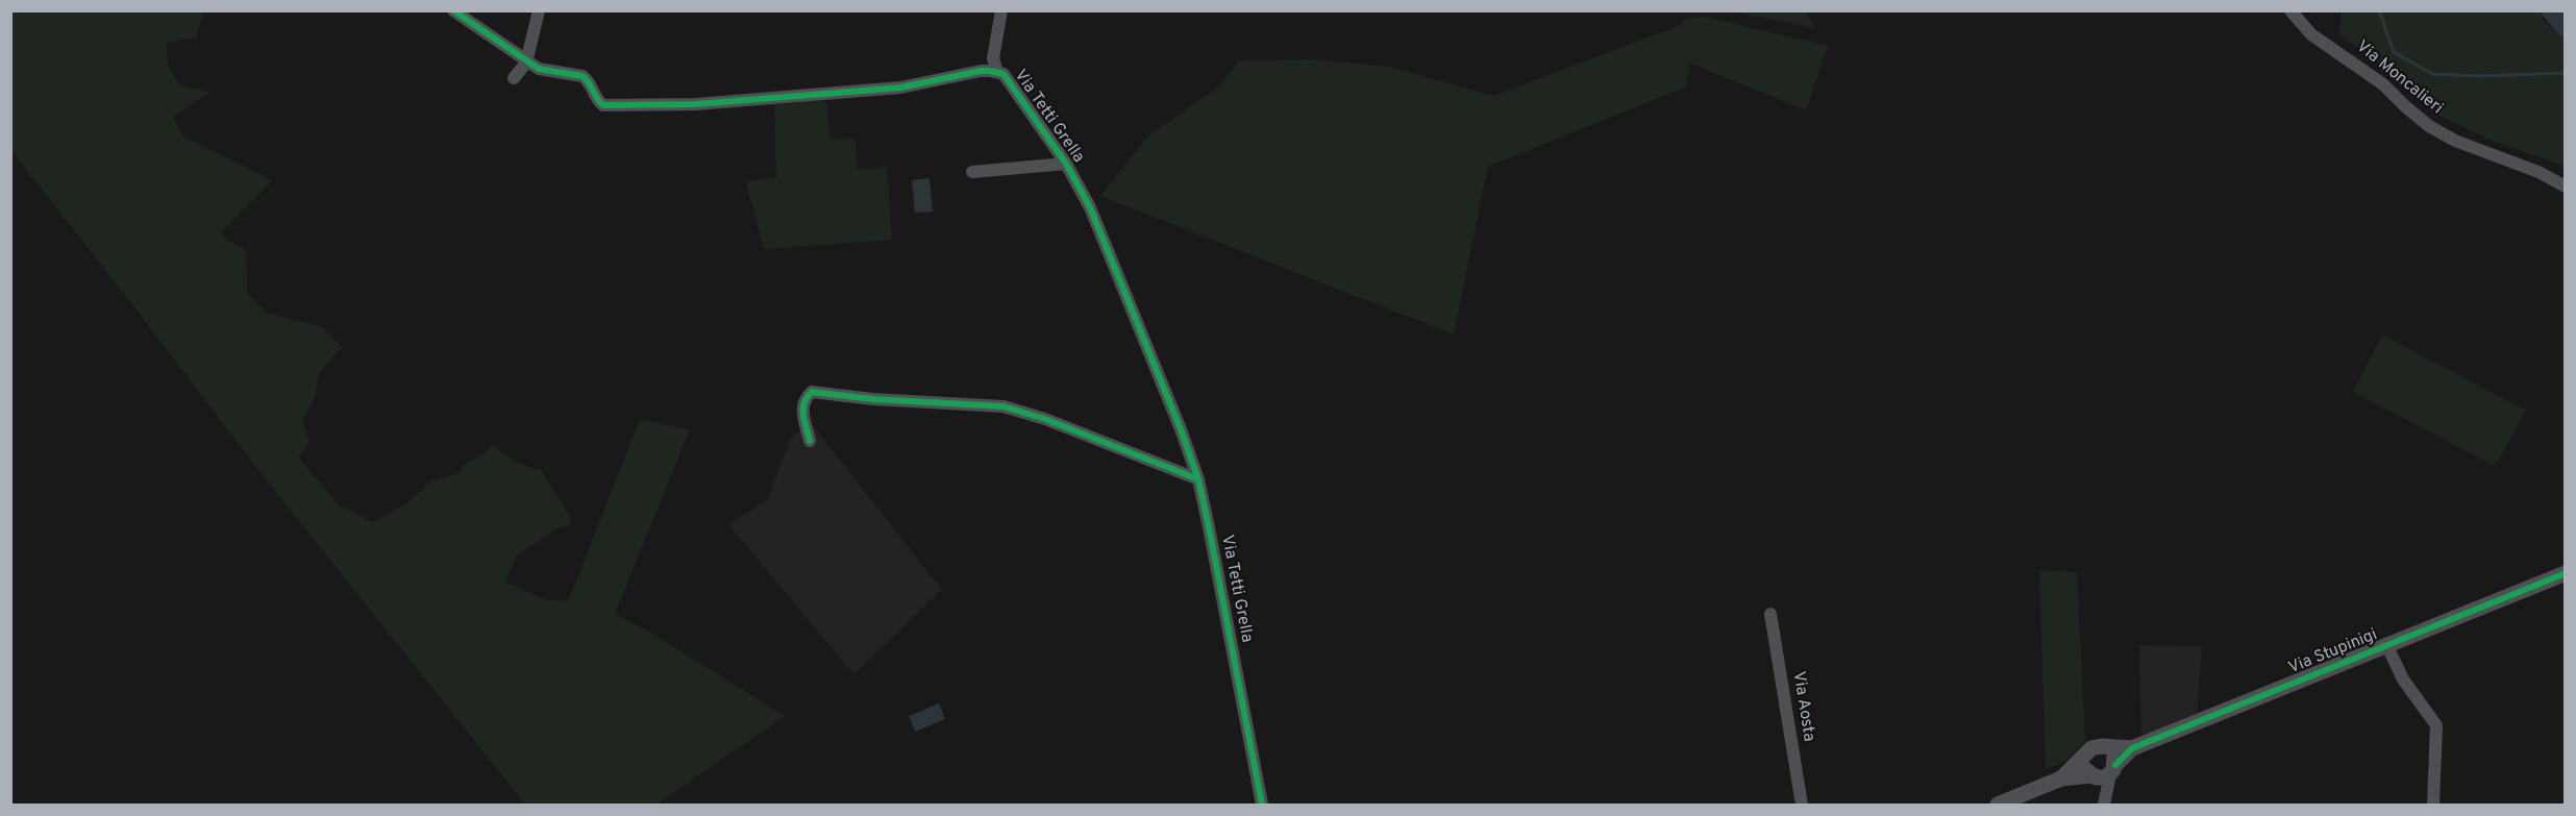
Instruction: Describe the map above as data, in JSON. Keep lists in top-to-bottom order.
{
  "streets": {
    "street": [
      "Via Moncalieri",
      "Via Tetti Grella",
      "Via Stupinigi",
      "Via Aosta"
    ]
  }
}
